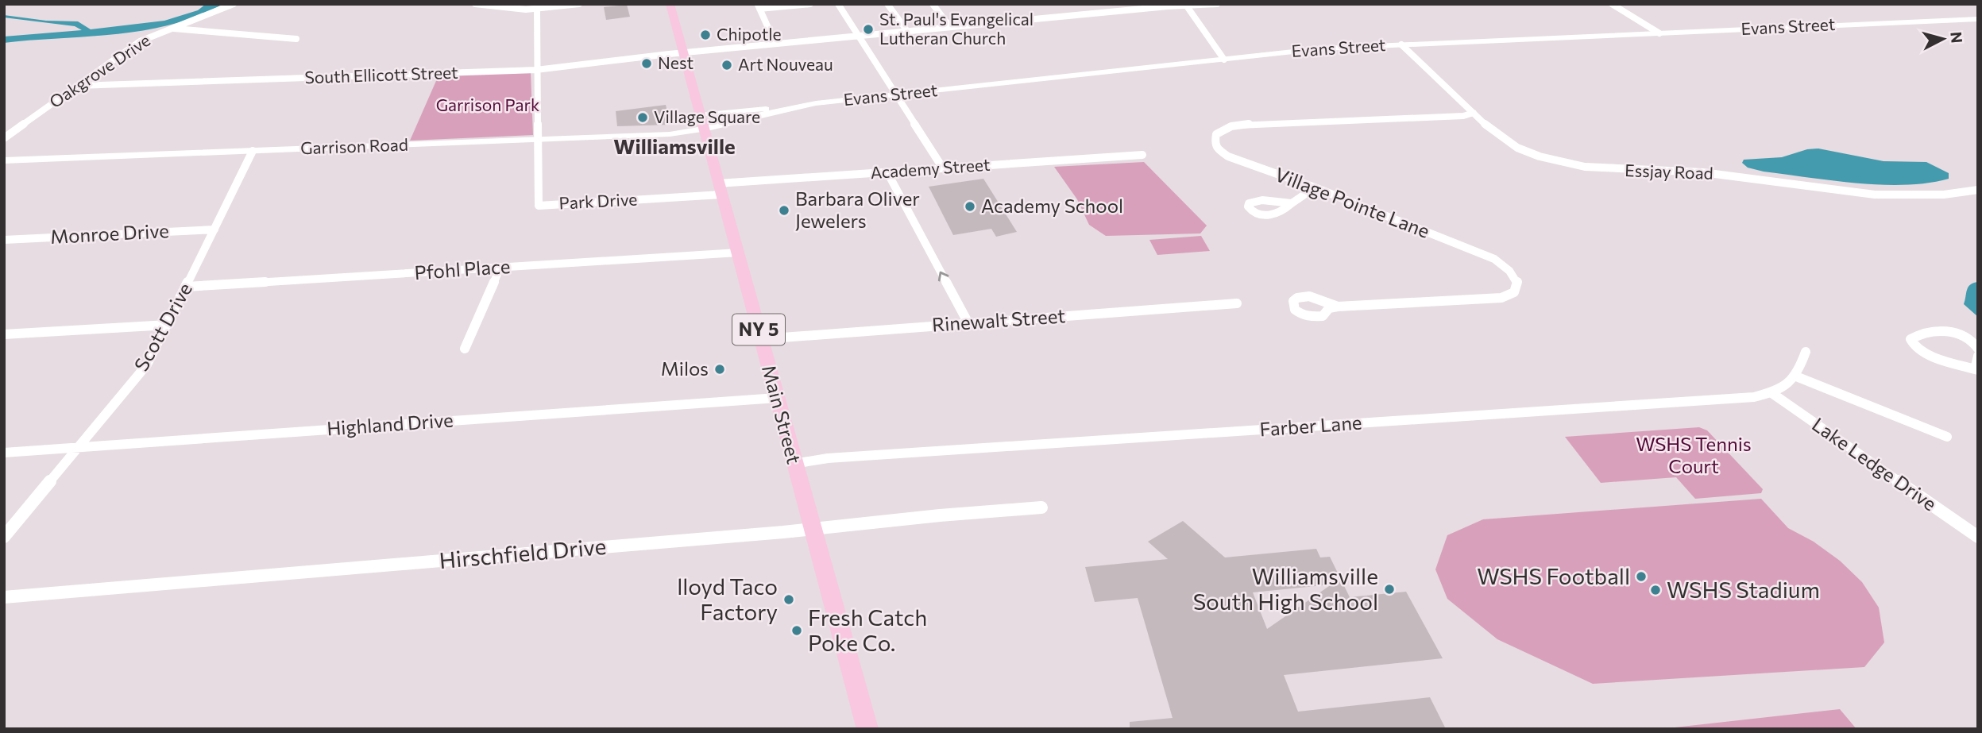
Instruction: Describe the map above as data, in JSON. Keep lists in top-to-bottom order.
{
  "streets": {
    "main road": ["NY 5", "Main Street"],
    "street": [
      "Evans Street",
      "Oakgrove Drive",
      "South Ellicott Street",
      "Garrison Road",
      "Academy Street",
      "Essjay Road",
      "Park Drive",
      "Village Pointe Lane",
      "Monroe Drive",
      "Pfohl Place",
      "Rinewalt Street",
      "Scott Drive",
      "Highland Drive",
      "Farber Lane",
      "Lake Ledge Drive",
      "Hirschfield Drive"
    ]
  },
  "crossings": [
    ["Evans Street", "Garrison Road"],
    ["Evans Street", "Essjay Road"],
    ["Evans Street", "Main Street"],
    ["Oakgrove Drive", "South Ellicott Street"],
    ["South Ellicott Street", "Park Drive"],
    ["South Ellicott Street", "Main Street"],
    ["Garrison Road", "Park Drive"],
    ["Garrison Road", "Scott Drive"],
    ["Garrison Road", "Main Street"],
    ["Academy Street", "Park Drive"],
    ["Academy Street", "Main Street"],
    ["Essjay Road", "Village Pointe Lane"],
    ["Park Drive", "Main Street"],
    ["Monroe Drive", "Scott Drive"],
    ["Pfohl Place", "Scott Drive"],
    ["Pfohl Place", "Main Street"],
    ["Rinewalt Street", "Main Street"],
    ["Scott Drive", "Highland Drive"],
    ["Main Street", "Highland Drive"],
    ["Main Street", "Farber Lane"],
    ["Main Street", "Hirschfield Drive"],
    ["Farber Lane", "Lake Ledge Drive"]
  ],
  "districts": ["Williamsville"],
  "parks": ["Garrison Park", "WSHS Tennis Court"],
  "places": [
    "St. Paul's Evangelical Lutheran Church",
    "Chipotle",
    "Nest",
    "Art Nouveau",
    "Village Square",
    "Academy School",
    "Barbara Oliver Jewelers",
    "Milos",
    "WSHS Football",
    "Williamsville South High School",
    "WSHS Stadium",
    "lloyd Taco Factory",
    "Fresh Catch Poke Co."
  ],
  "north": "right"
}
